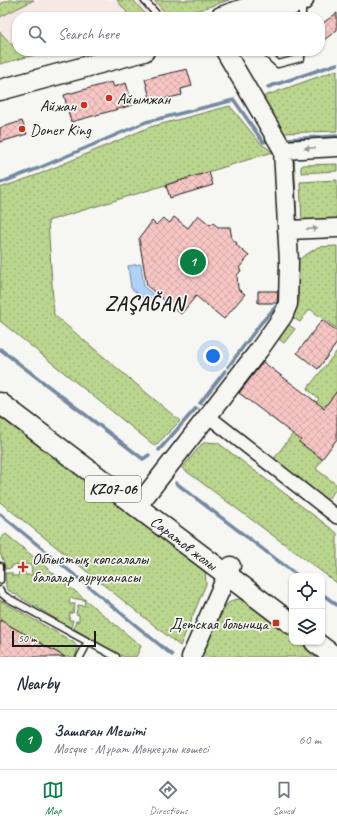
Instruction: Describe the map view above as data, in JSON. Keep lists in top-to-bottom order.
{
  "streets": {
    "main road": ["KZ07-06", "Саратов жолы"]
  },
  "districts": ["ZAŞAĞAN"],
  "places": {
    "other": ["Айымжан", "Айжан", "Doner King"],
    "health": ["Облыстық көпсалалы балалар ауруханасы"],
    "transit": ["Детская больница"]
  },
  "scale_bar": "50 m",
  "page": {
    "search": "Search here",
    "pins": "1",
    "scale": "50 m",
    "heading": "Nearby",
    "list": [
      {
        "mark": "1",
        "name": "Зашаған Мешіті",
        "note": "Mosque · Мұрат Мөңкеұлы көшесі",
        "value": "60 m"
      }
    ],
    "nav": ["Map", "Directions", "Saved"]
  }
}
